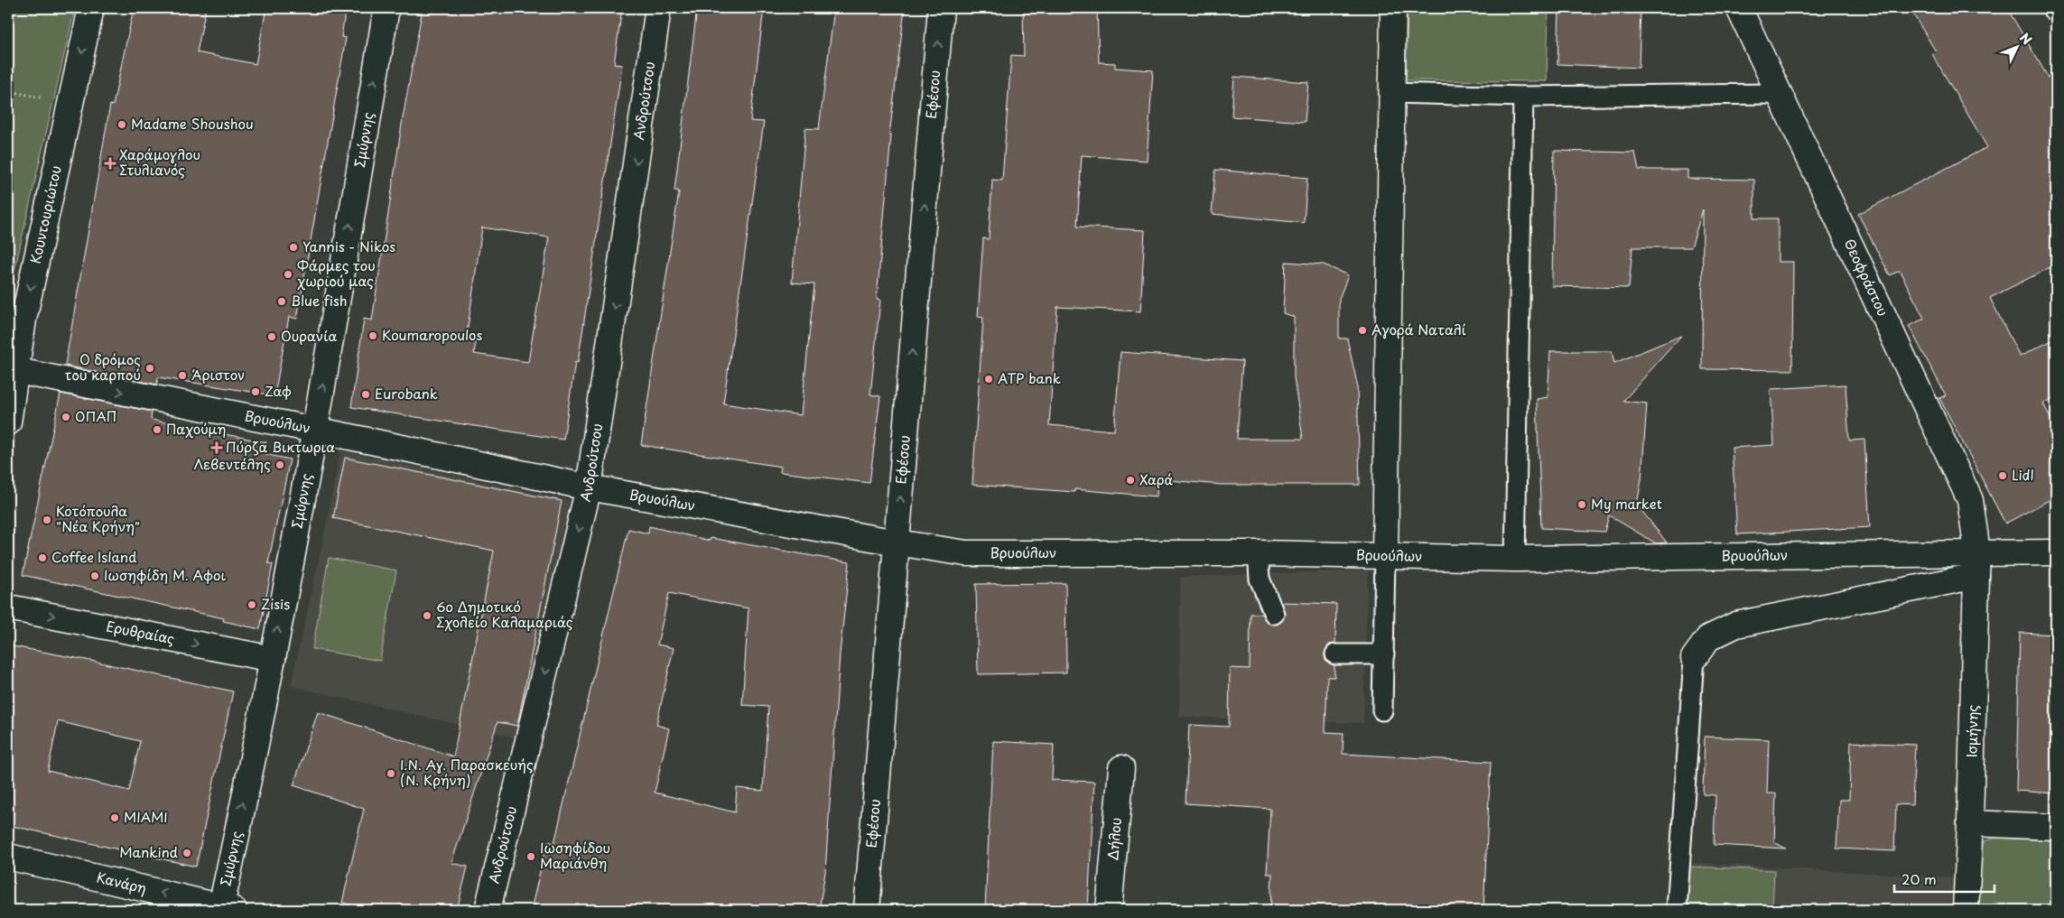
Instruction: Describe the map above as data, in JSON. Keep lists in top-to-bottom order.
{
  "streets": {
    "street": [
      "Εφέσου",
      "Ανδρούτσου",
      "Σμύρνης",
      "Κουντουριώτου",
      "Θεοφράστου",
      "Βρυούλων",
      "Ερυθραίας",
      "Ισμήνης",
      "Δήλου",
      "Κανάρη"
    ]
  },
  "crossings": [
    ["Εφέσου", "Βρυούλων"],
    ["Ανδρούτσου", "Βρυούλων"],
    ["Σμύρνης", "Βρυούλων"],
    ["Σμύρνης", "Ερυθραίας"],
    ["Σμύρνης", "Κανάρη"],
    ["Κουντουριώτου", "Βρυούλων"],
    ["Θεοφράστου", "Βρυούλων"],
    ["Θεοφράστου", "Ισμήνης"],
    ["Βρυούλων", "Ισμήνης"]
  ],
  "one_way": [
    "Εφέσου",
    "Ανδρούτσου",
    "Σμύρνης",
    "Κουντουριώτου",
    "Ερυθραίας",
    "Κανάρη"
  ],
  "places": {
    "other": [
      "Madame Shoushou",
      "Yannis - Nikos",
      "Φάρμες του χωριού μας",
      "Blue fish",
      "Αγορά Ναταλί",
      "Koumaropoulos",
      "Ουρανία",
      "Ο δρόμος του καρπού",
      "Άριστον",
      "ATP bank",
      "Ζαφ",
      "Eurobank",
      "ΟΠΑΠ",
      "Παχούμη",
      "Λεβεντέλης",
      "Lidl",
      "Χαρά",
      "My market",
      "Κοτόπουλα \"Νέα Κρήνη\"",
      "Coffee Island",
      "Ιωσηφίδη Μ. Αφοι",
      "Zisis",
      "6ο Δημοτικό Σχολείο Καλαμαριάς",
      "Ι.Ν. Αγ. Παρασκευής (Ν. Κρήνη)",
      "MIAMI",
      "Mankind",
      "Ιωσηφίδου Μαριάνθη"
    ],
    "health": ["Χαράμογλου Στυλιανός", "Πύρζα Βικτωρια"]
  },
  "scale_bar": "20 m",
  "north": "top right"
}
